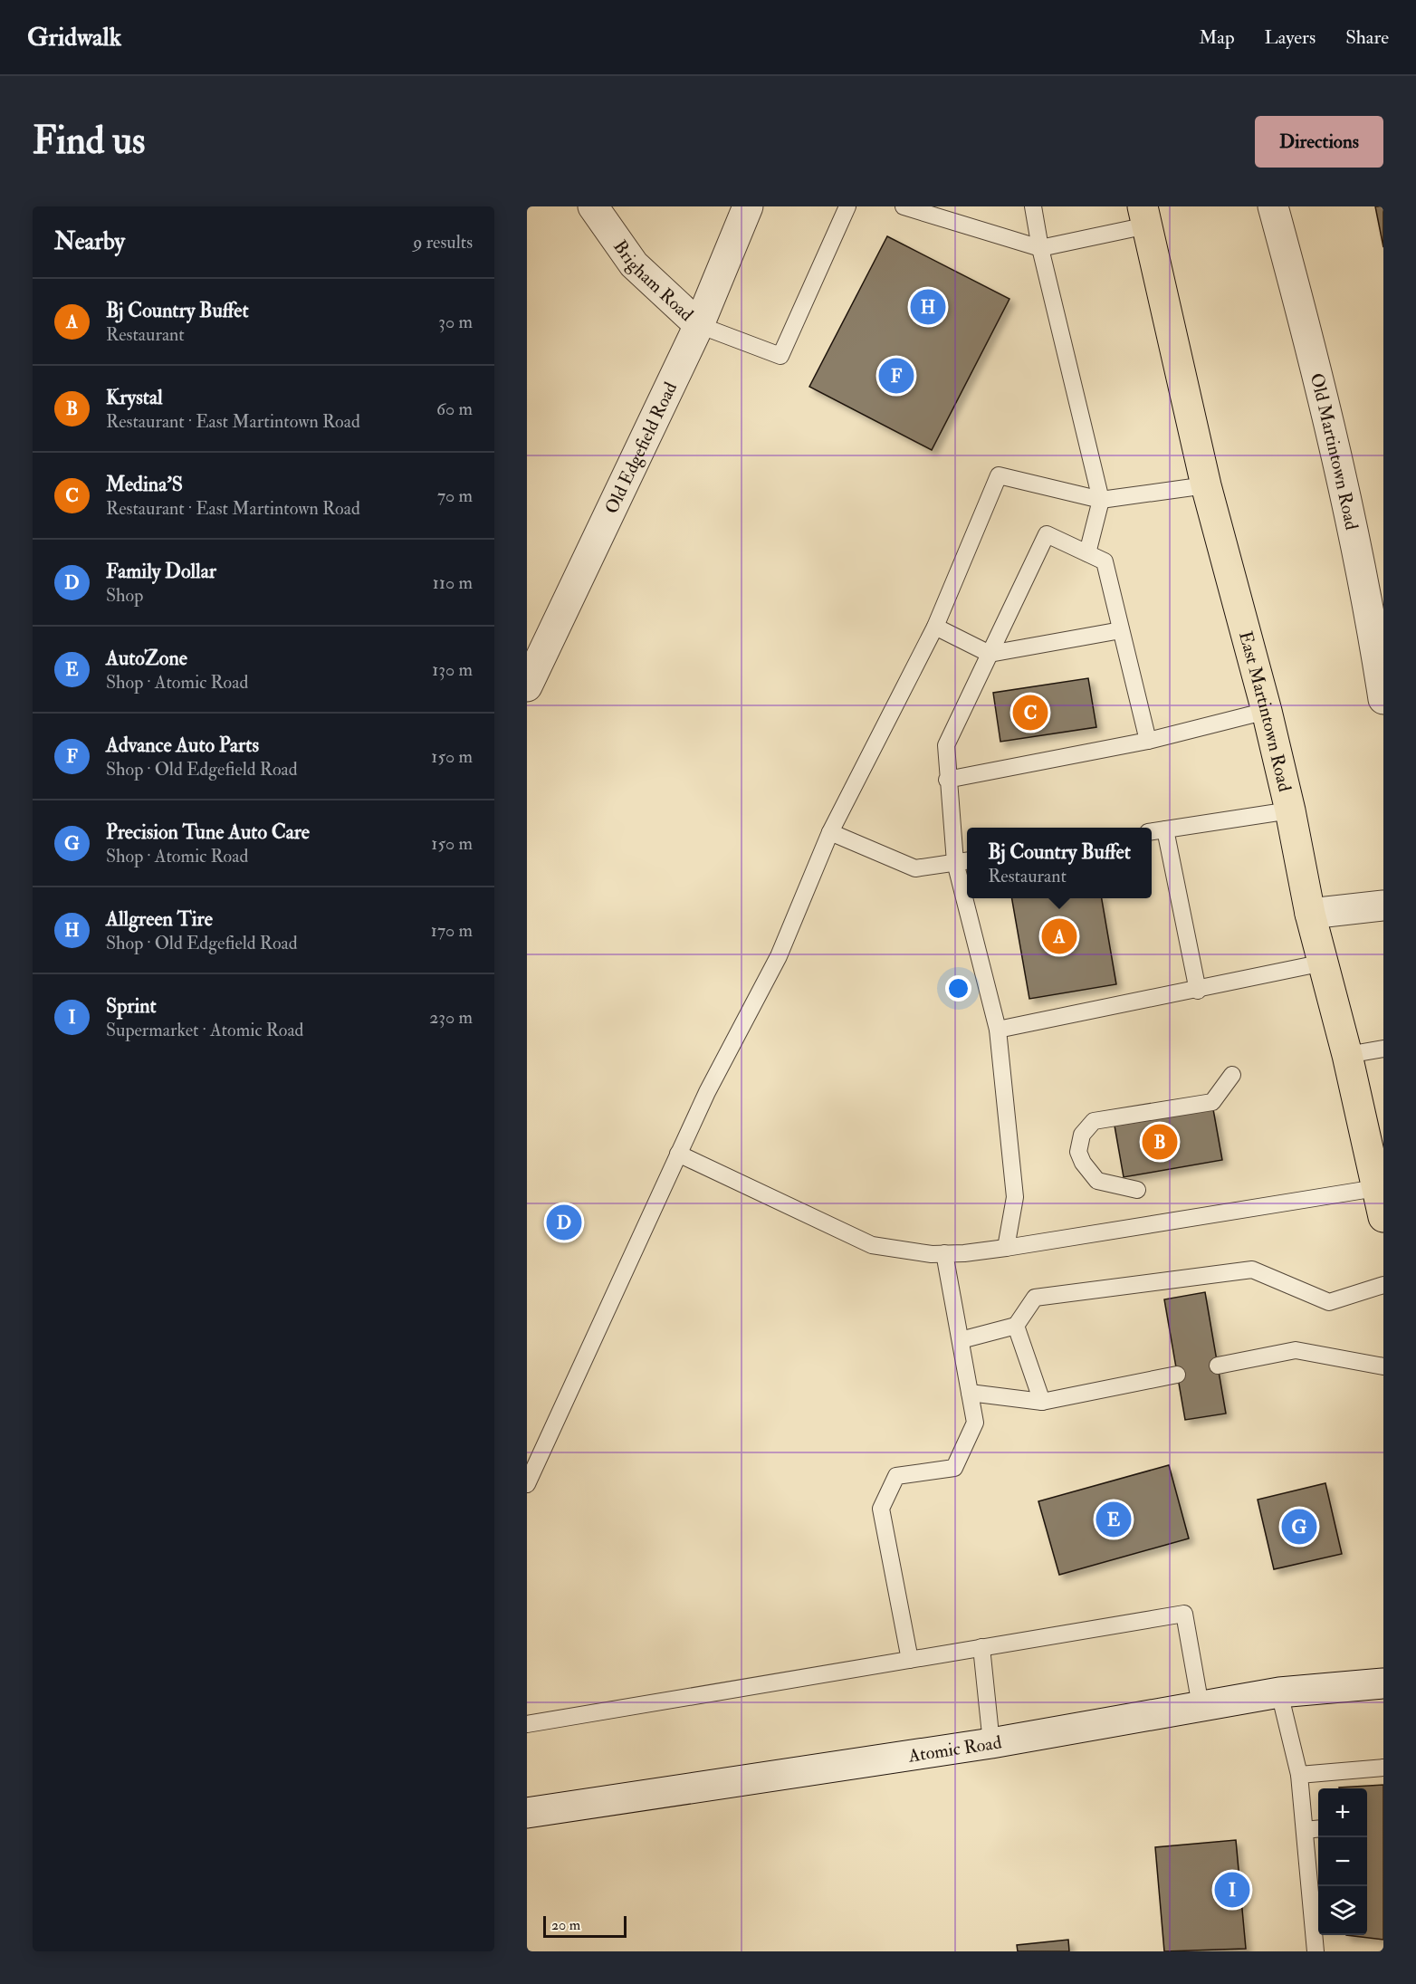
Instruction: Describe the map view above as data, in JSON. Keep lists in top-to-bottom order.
{
  "streets": {
    "main road": ["East Martintown Road"],
    "street": [
      "Brigham Road",
      "Old Edgefield Road",
      "Old Martintown Road",
      "Atomic Road"
    ]
  },
  "crossings": [
    ["Brigham Road", "Old Edgefield Road"]
  ],
  "scale_bar": "20 m",
  "page": {
    "header": "Gridwalk",
    "nav": ["Map", "Layers", "Share"],
    "buttons": "Directions",
    "title": "Find us",
    "heading": ["Nearby", "9 results"],
    "list": [
      {
        "mark": "A",
        "name": "Bj Country Buffet",
        "note": "Restaurant",
        "value": "30 m"
      },
      {
        "mark": "B",
        "name": "Krystal",
        "note": "Restaurant · East Martintown Road",
        "value": "60 m"
      },
      {
        "mark": "C",
        "name": "Medina'S",
        "note": "Restaurant · East Martintown Road",
        "value": "70 m"
      },
      {
        "mark": "D",
        "name": "Family Dollar",
        "note": "Shop",
        "value": "110 m"
      },
      {
        "mark": "E",
        "name": "AutoZone",
        "note": "Shop · Atomic Road",
        "value": "130 m"
      },
      {
        "mark": "F",
        "name": "Advance Auto Parts",
        "note": "Shop · Old Edgefield Road",
        "value": "150 m"
      },
      {
        "mark": "G",
        "name": "Precision Tune Auto Care",
        "note": "Shop · Atomic Road",
        "value": "150 m"
      },
      {
        "mark": "H",
        "name": "Allgreen Tire",
        "note": "Shop · Old Edgefield Road",
        "value": "170 m"
      },
      {
        "mark": "I",
        "name": "Sprint",
        "note": "Supermarket · Atomic Road",
        "value": "230 m"
      }
    ],
    "pins": [
      "H",
      "F",
      "C",
      "A",
      "B",
      "D",
      "E",
      "G",
      "I"
    ],
    "popup": ["Bj Country Buffet", "Restaurant"],
    "map_buttons": ["+", "−"],
    "scale": "20 m"
  }
}
